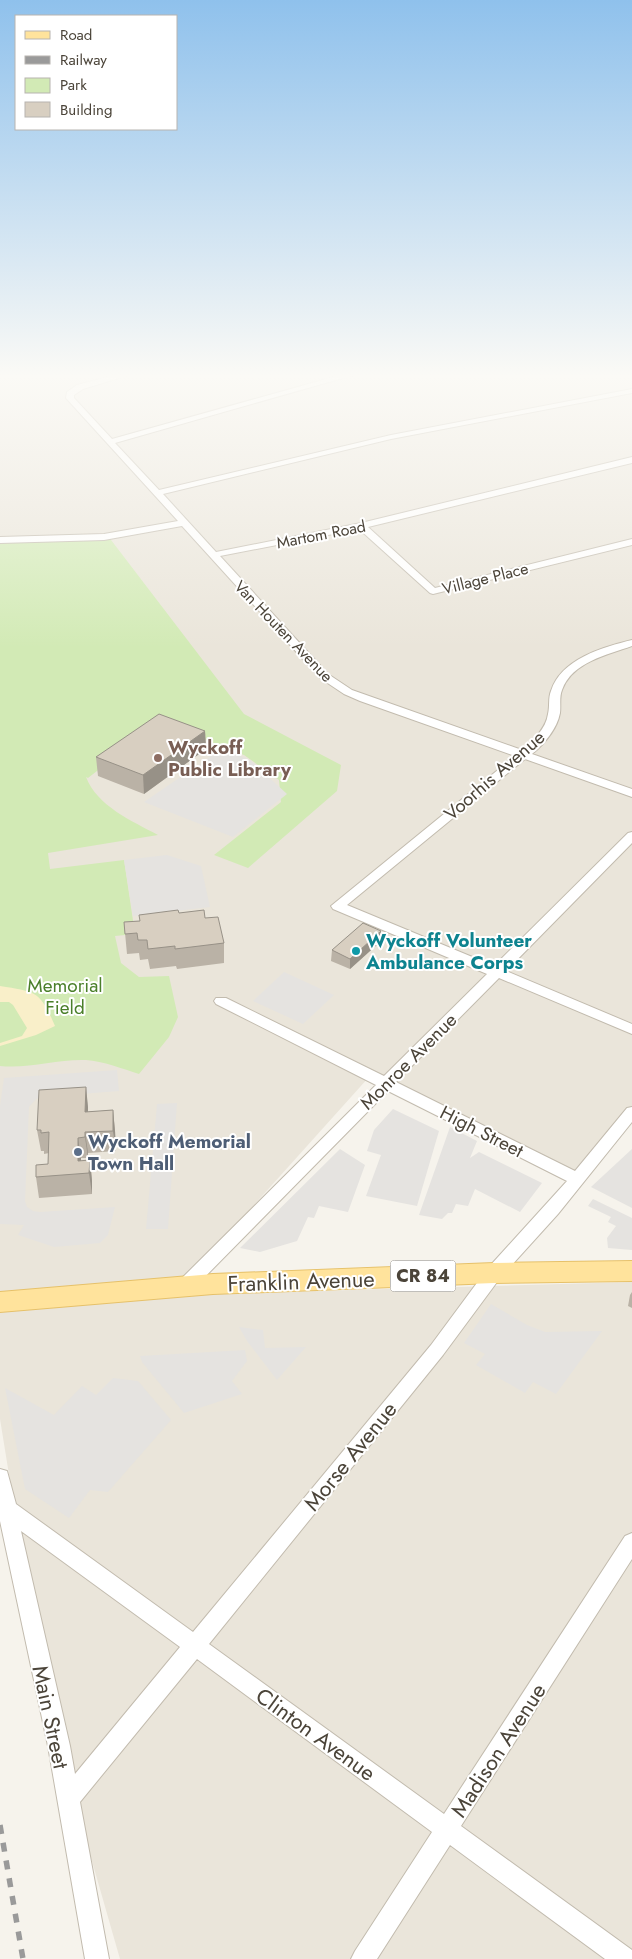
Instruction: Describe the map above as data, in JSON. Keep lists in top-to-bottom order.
{
  "streets": {
    "main road": ["CR 84", "Franklin Avenue"],
    "street": [
      "Martom Road",
      "Village Place",
      "Van Houten Avenue",
      "Voorhis Avenue",
      "Monroe Avenue",
      "High Street",
      "Morse Avenue",
      "Main Street",
      "Clinton Avenue",
      "Madison Avenue"
    ]
  },
  "crossings": [
    ["Martom Road", "Village Place"],
    ["Martom Road", "Van Houten Avenue"],
    ["Van Houten Avenue", "Voorhis Avenue"],
    ["Voorhis Avenue", "Monroe Avenue"],
    ["Monroe Avenue", "High Street"],
    ["Monroe Avenue", "Franklin Avenue"],
    ["High Street", "Morse Avenue"],
    ["Franklin Avenue", "Morse Avenue"],
    ["Morse Avenue", "Main Street"],
    ["Morse Avenue", "Clinton Avenue"],
    ["Main Street", "Clinton Avenue"],
    ["Clinton Avenue", "Madison Avenue"]
  ],
  "parks": ["Memorial Field"],
  "places": ["Wyckoff Public Library", "Wyckoff Volunteer Ambulance Corps", "Wyckoff Memorial Town Hall"],
  "legend": [
    "Road",
    "Railway",
    "Park",
    "Building"
  ]
}
